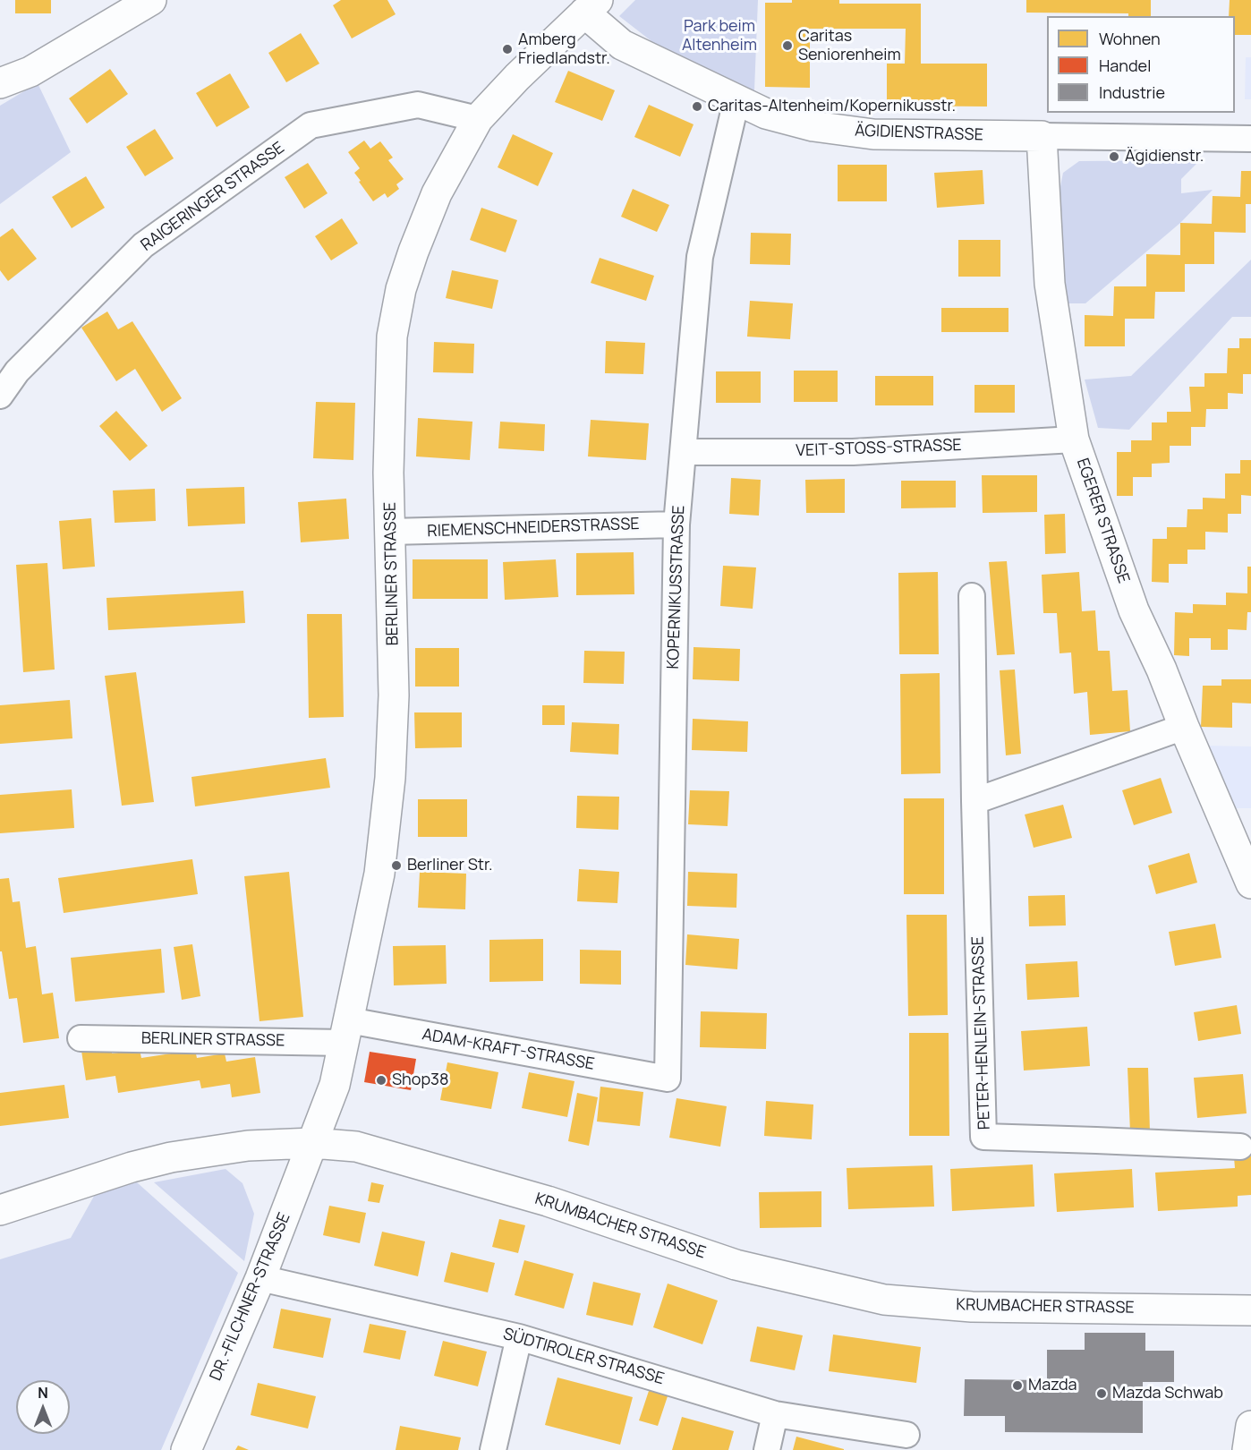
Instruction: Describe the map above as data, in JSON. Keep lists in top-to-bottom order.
{
  "streets": {
    "street": [
      "ÄGIDIENSTRASSE",
      "RAIGERINGER STRASSE",
      "VEIT-STOSS-STRASSE",
      "EGERER STRASSE",
      "RIEMENSCHNEIDERSTRASSE",
      "BERLINER STRASSE",
      "KOPERNIKUSSTRASSE",
      "PETER-HENLEIN-STRASSE",
      "ADAM-KRAFT-STRASSE",
      "KRUMBACHER STRASSE",
      "DR.-FILCHNER-STRASSE",
      "SÜDTIROLER STRASSE"
    ]
  },
  "crossings": [
    ["ÄGIDIENSTRASSE", "EGERER STRASSE"],
    ["ÄGIDIENSTRASSE", "BERLINER STRASSE"],
    ["ÄGIDIENSTRASSE", "KOPERNIKUSSTRASSE"],
    ["RAIGERINGER STRASSE", "BERLINER STRASSE"],
    ["VEIT-STOSS-STRASSE", "EGERER STRASSE"],
    ["VEIT-STOSS-STRASSE", "KOPERNIKUSSTRASSE"],
    ["RIEMENSCHNEIDERSTRASSE", "BERLINER STRASSE"],
    ["RIEMENSCHNEIDERSTRASSE", "KOPERNIKUSSTRASSE"],
    ["BERLINER STRASSE", "ADAM-KRAFT-STRASSE"],
    ["BERLINER STRASSE", "KRUMBACHER STRASSE"],
    ["BERLINER STRASSE", "DR.-FILCHNER-STRASSE"],
    ["KOPERNIKUSSTRASSE", "ADAM-KRAFT-STRASSE"],
    ["KRUMBACHER STRASSE", "DR.-FILCHNER-STRASSE"],
    ["DR.-FILCHNER-STRASSE", "SÜDTIROLER STRASSE"]
  ],
  "parks": ["Park beim Altenheim"],
  "places": [
    "Caritas Seniorenheim",
    "Amberg Friedlandstr.",
    "Caritas-Altenheim/Kopernikusstr.",
    "Ägidienstr.",
    "Berliner Str.",
    "Shop38",
    "Mazda",
    "Mazda Schwab"
  ],
  "legend": ["Wohnen", "Handel", "Industrie"],
  "north": "top"
}
